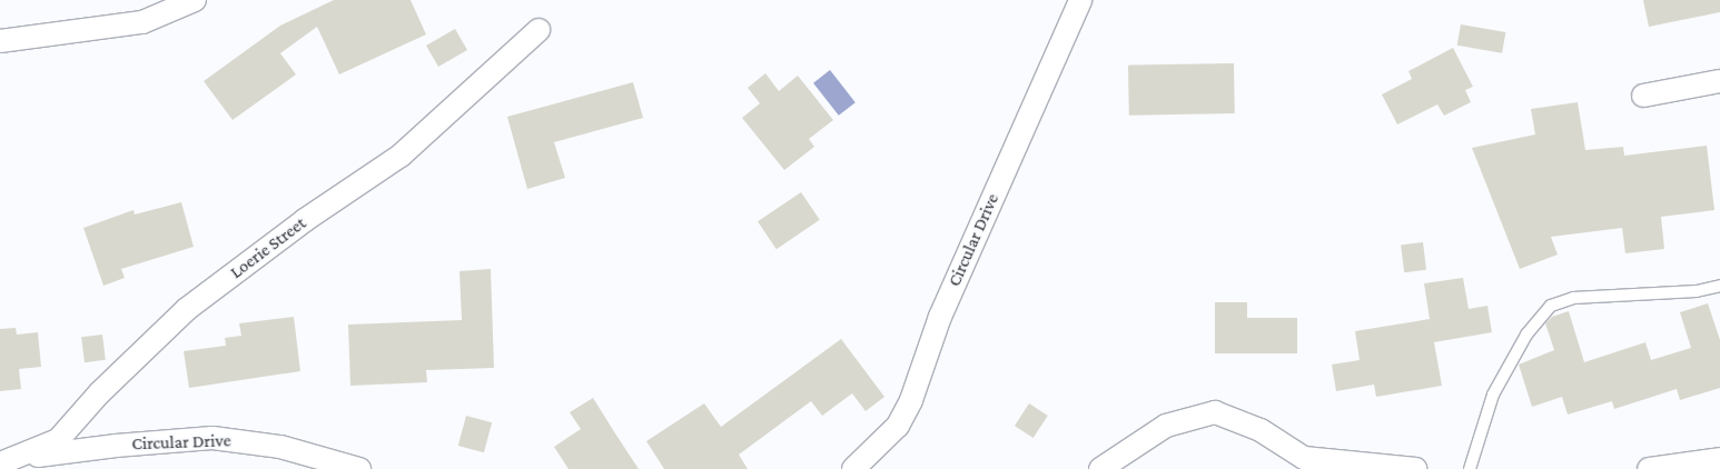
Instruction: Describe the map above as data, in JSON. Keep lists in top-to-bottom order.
{
  "streets": {
    "street": ["Circular Drive", "Loerie Street"]
  },
  "crossings": [
    ["Circular Drive", "Loerie Street"]
  ]
}
